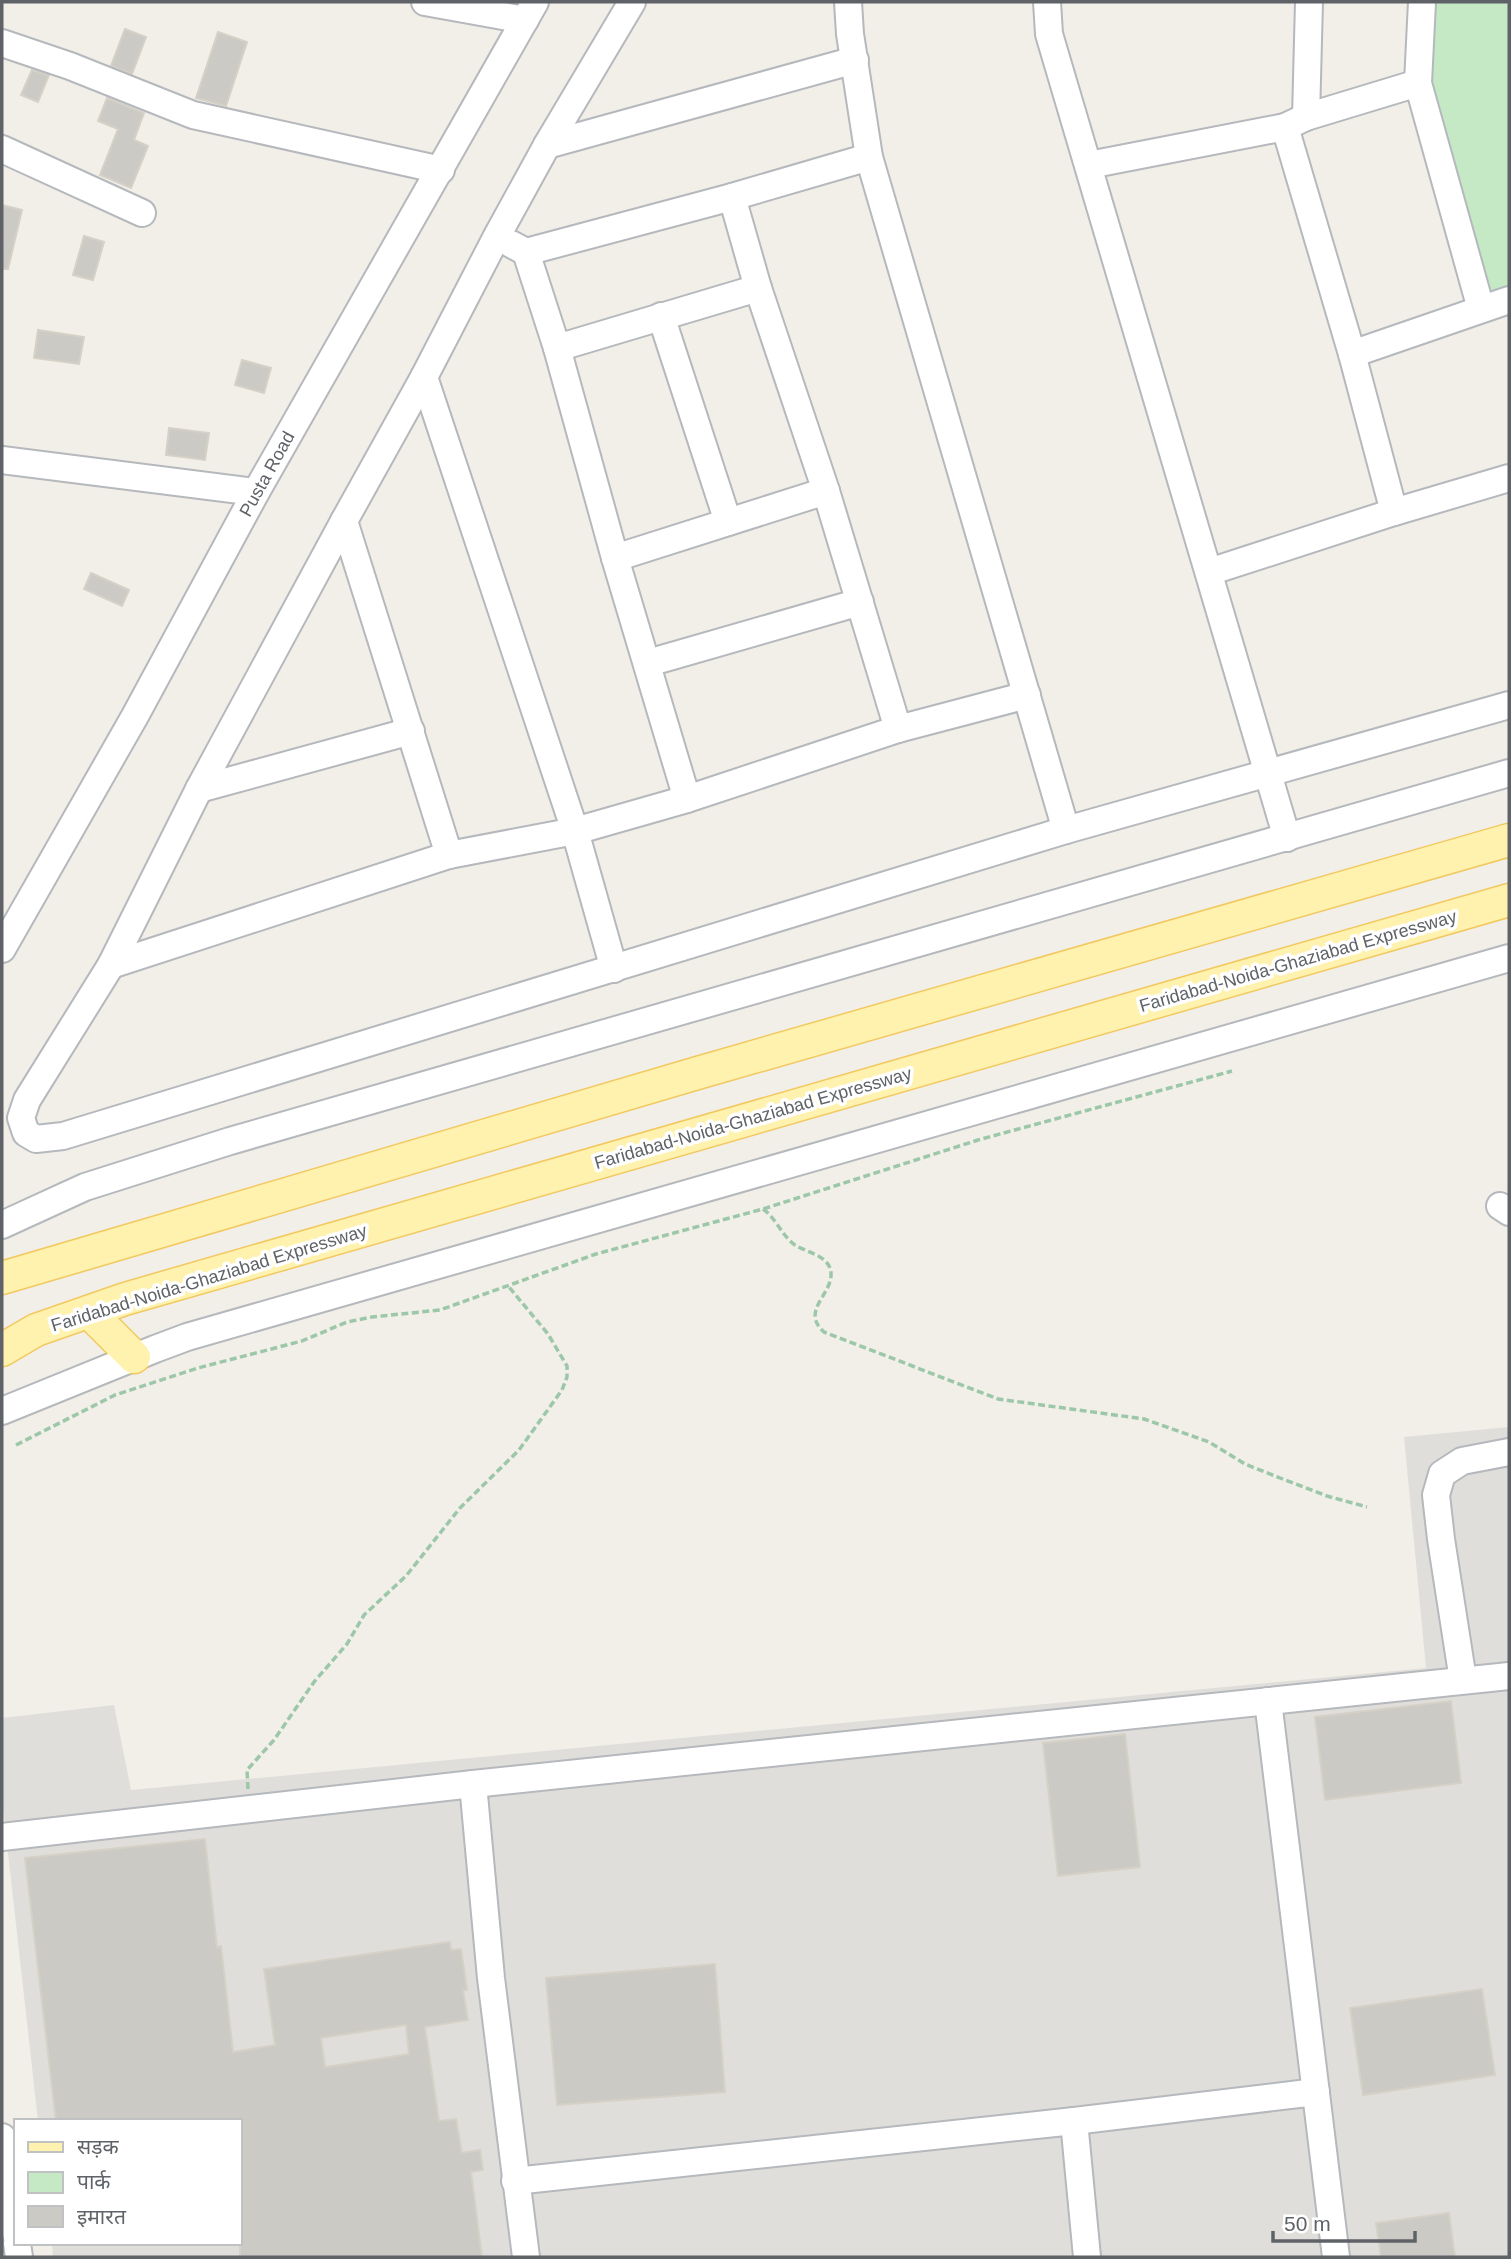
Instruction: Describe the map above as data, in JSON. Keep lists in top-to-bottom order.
{
  "streets": {
    "main road": ["Faridabad-Noida-Ghaziabad Expressway"],
    "street": ["Pusta Road"]
  },
  "legend": ["सड़क", "पार्क", "इमारत"],
  "scale_bar": "50 m"
}
